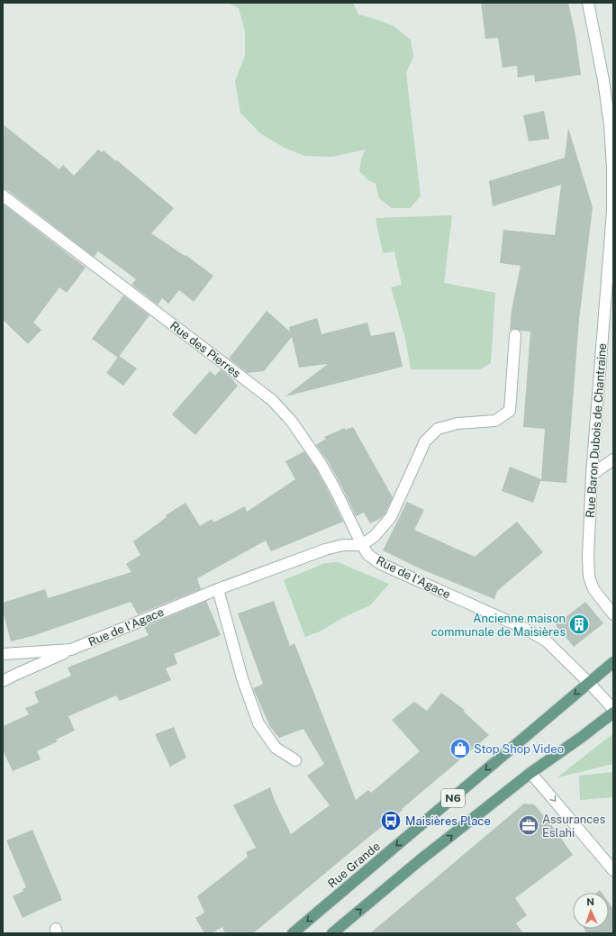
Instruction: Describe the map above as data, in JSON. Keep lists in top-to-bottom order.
{
  "streets": {
    "main road": ["N6", "Rue Grande"],
    "street": ["Rue des Pierres", "Rue Baron Dubois de Chantraine", "Rue de l'Agace"]
  },
  "crossings": [
    ["Rue des Pierres", "Rue de l'Agace"],
    ["Rue de l'Agace", "Rue Grande"]
  ],
  "places": {
    "building": ["Ancienne maison communale de Maisières"],
    "shop": ["Stop Shop Video"],
    "bus stop": ["Maisières Place"],
    "office": ["Assurances Eslahi"]
  },
  "north": "top"
}
